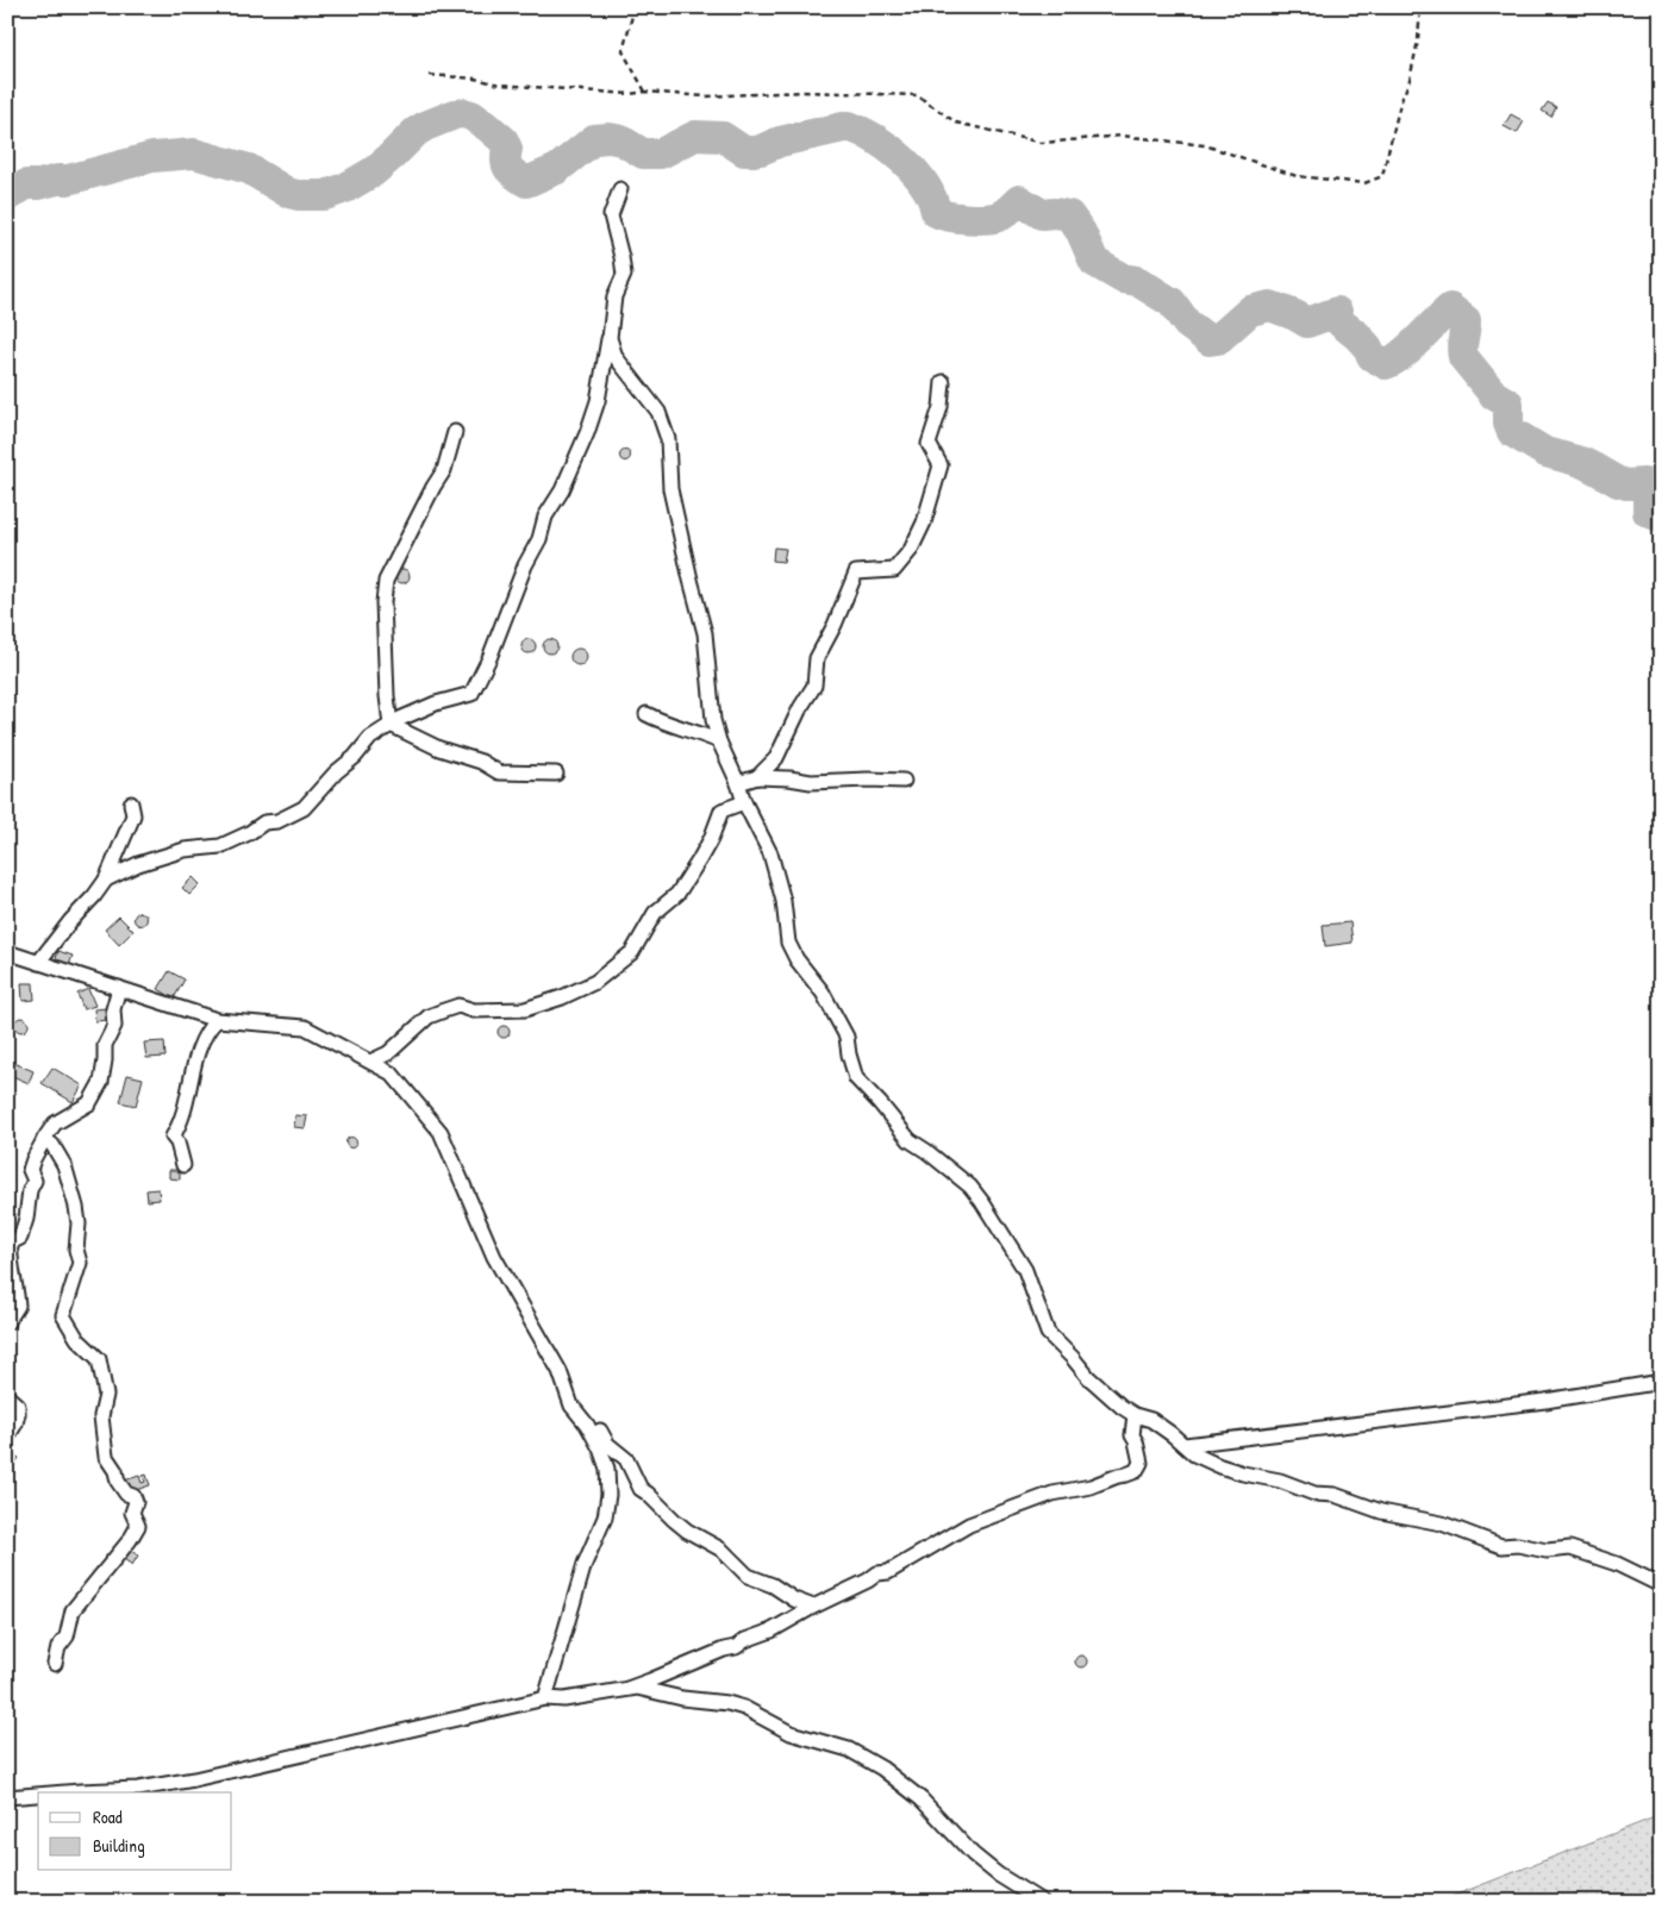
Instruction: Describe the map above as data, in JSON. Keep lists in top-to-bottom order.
{
  "legend": ["Road", "Building"]
}
